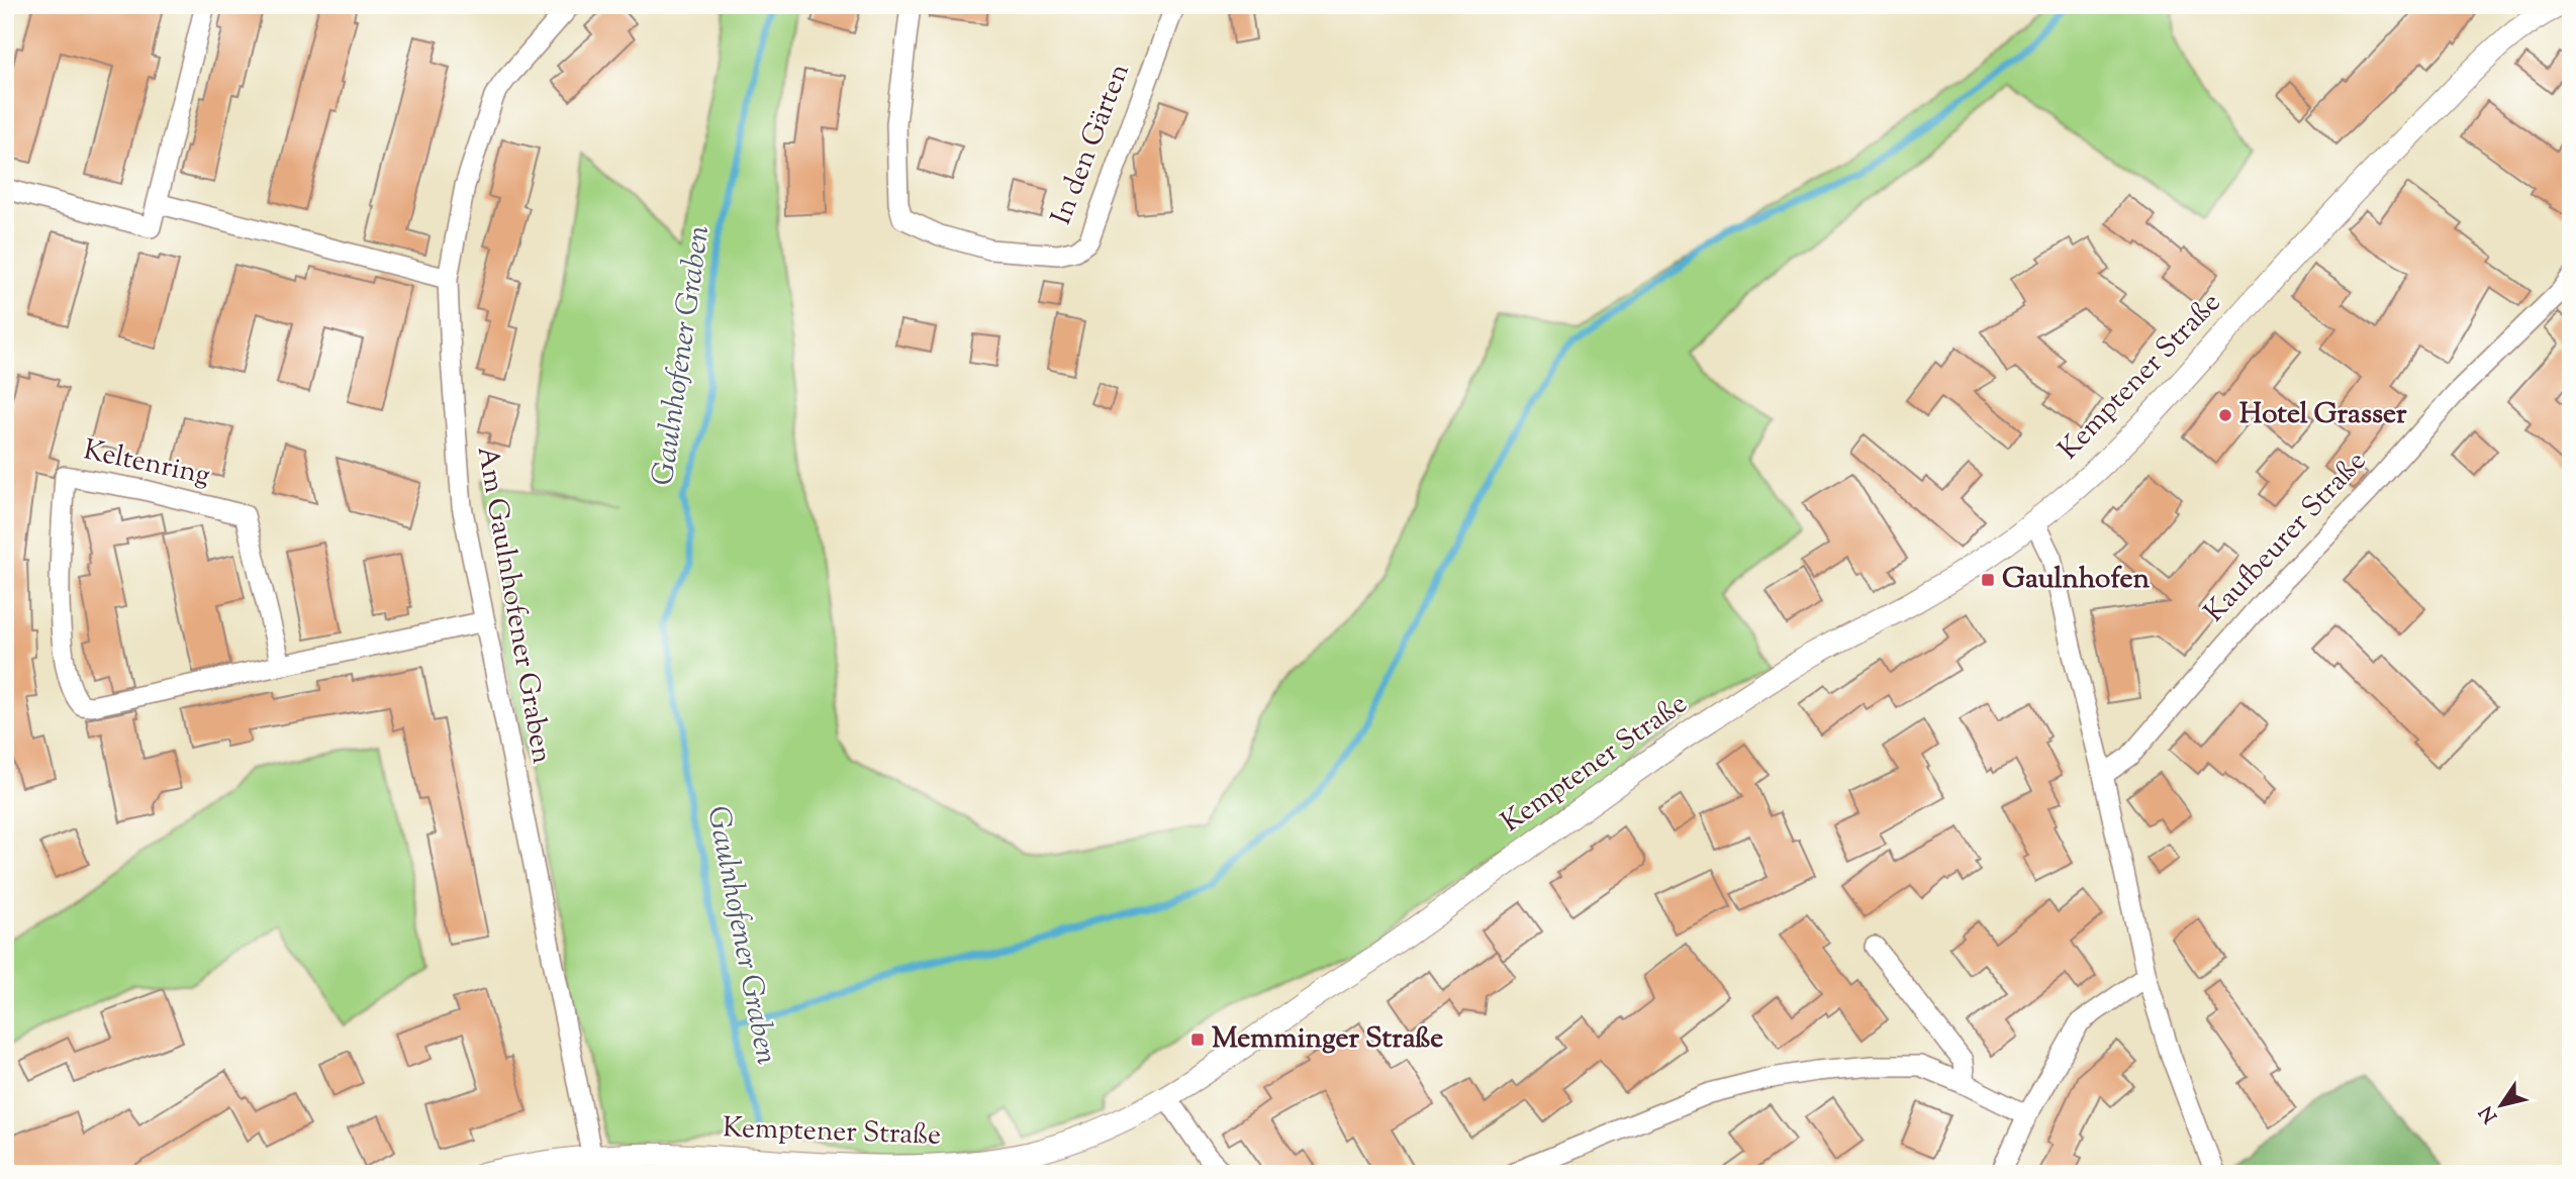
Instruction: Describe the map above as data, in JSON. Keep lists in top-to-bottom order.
{
  "streets": {
    "street": [
      "In den Gärten",
      "Kemptener Straße",
      "Keltenring",
      "Kaufbeurer Straße",
      "Am Gaulnhofener Graben"
    ]
  },
  "crossings": [
    ["Kemptener Straße", "Am Gaulnhofener Graben"],
    ["Keltenring", "Am Gaulnhofener Graben"]
  ],
  "water": ["Gaulnhofener Graben"],
  "places": {
    "other": ["Hotel Grasser"],
    "transit": ["Gaulnhofen", "Memminger Straße"]
  },
  "north": "bottom left"
}
